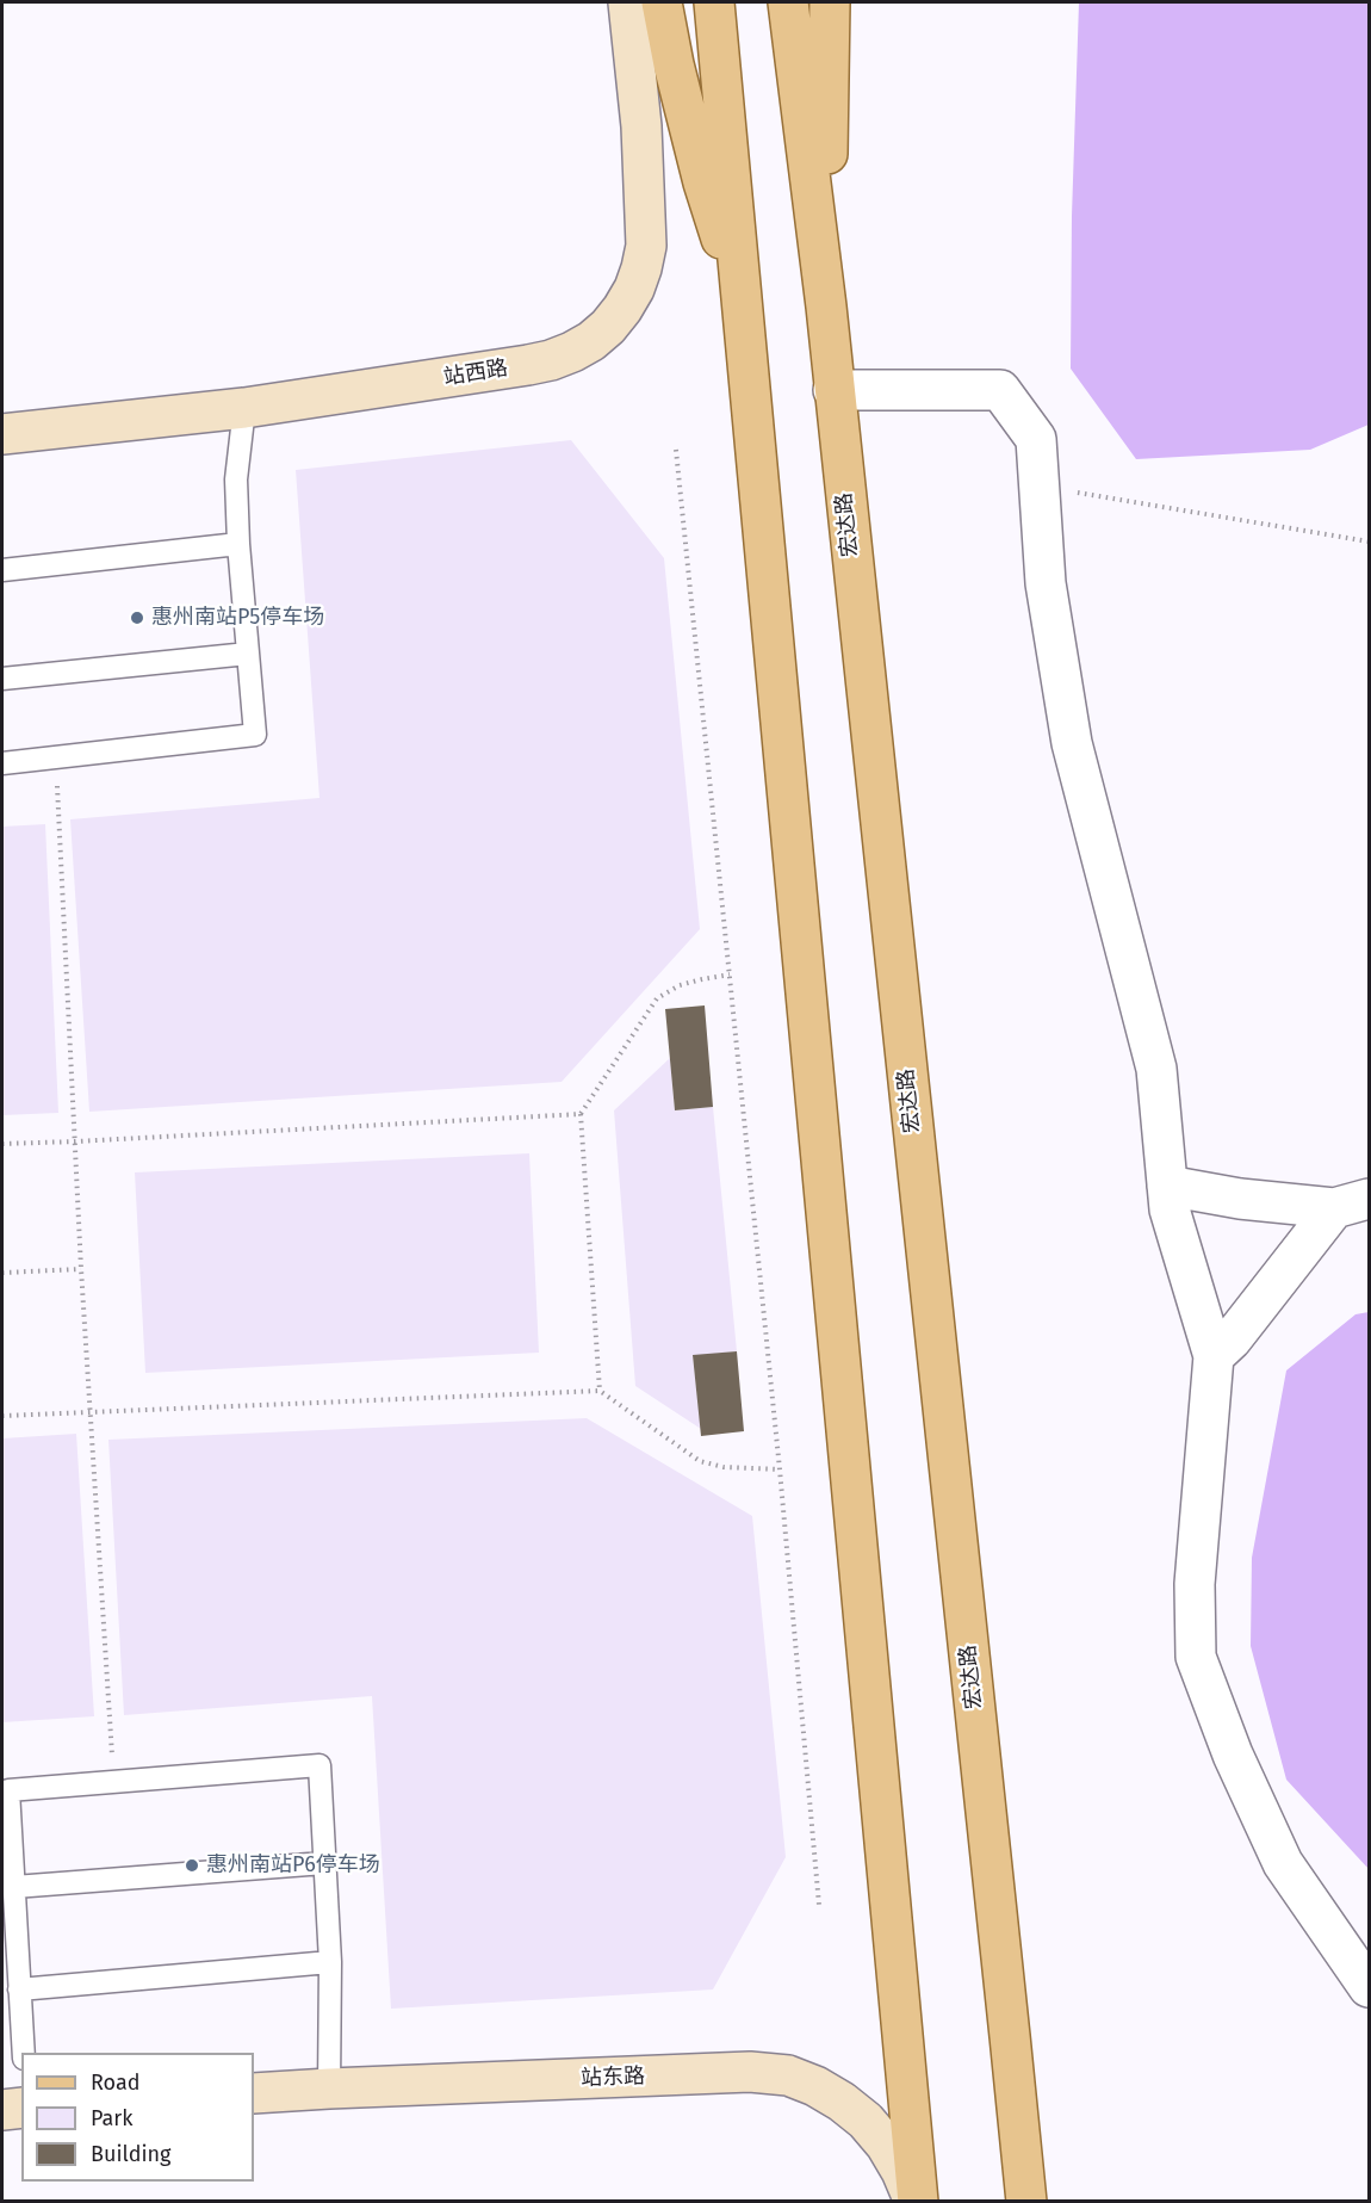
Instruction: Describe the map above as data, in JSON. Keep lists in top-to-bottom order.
{
  "streets": {
    "main road": ["宏达路"],
    "street": ["站西路", "站东路"]
  },
  "places": ["惠州南站P5停车场", "惠州南站P6停车场"],
  "legend": ["Road", "Park", "Building"]
}
